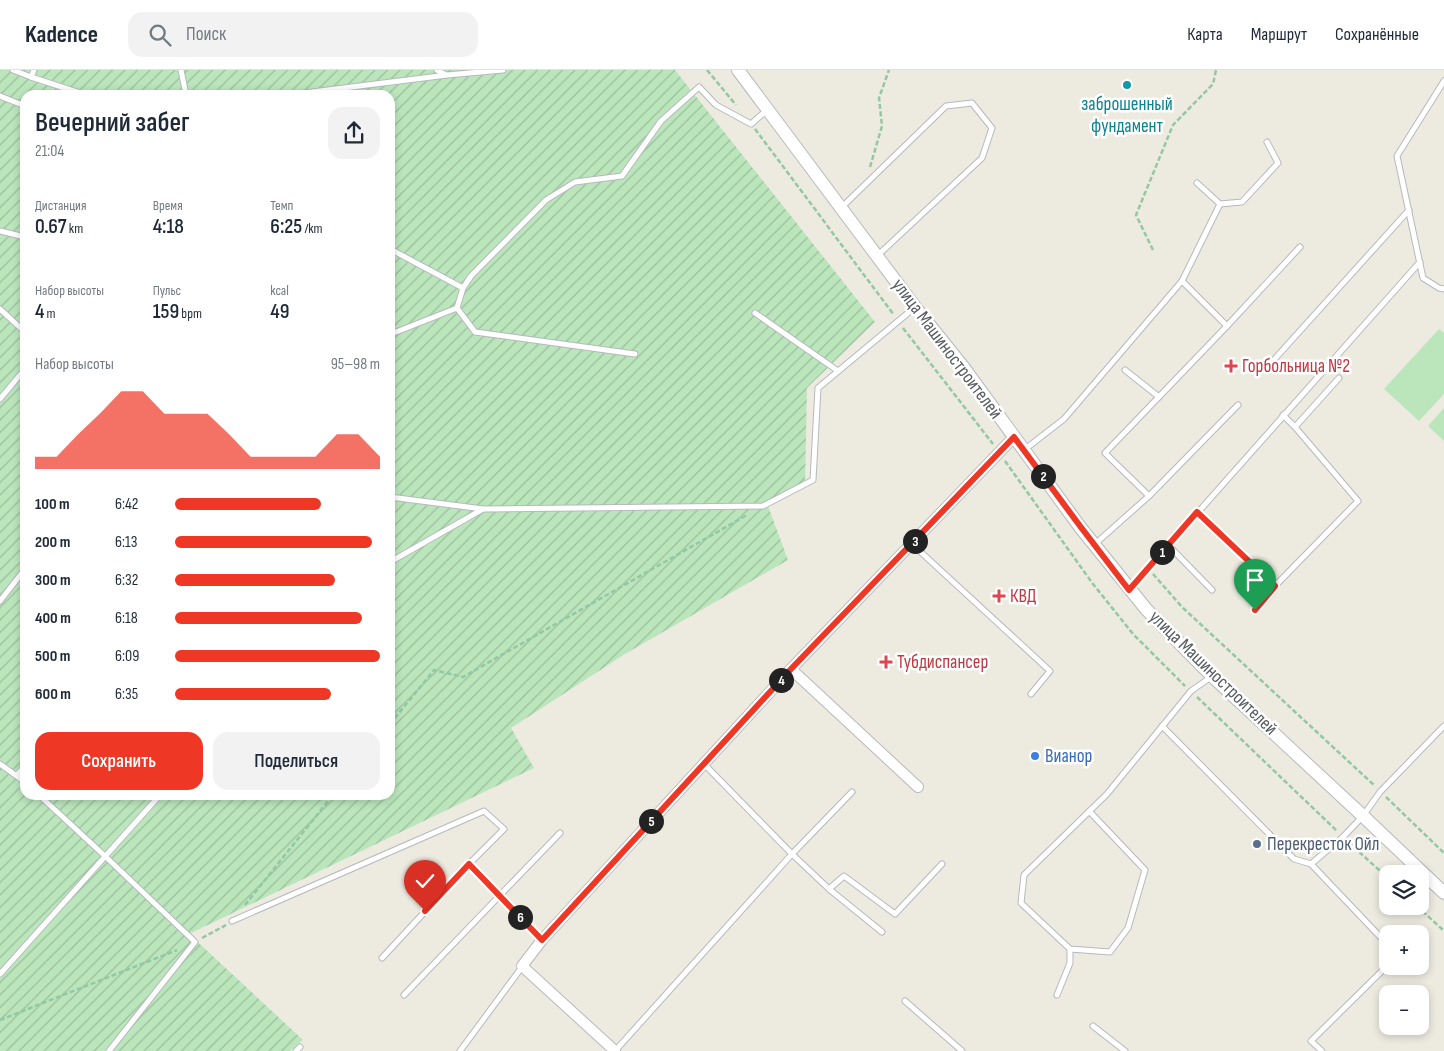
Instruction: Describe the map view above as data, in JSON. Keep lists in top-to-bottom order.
{
  "streets": {
    "street": ["улица Машиностроителей"]
  },
  "places": {
    "other": ["заброшенный фундамент", "Вианор", "Перекресток Ойл"],
    "health": ["Горбольница №2", "КВД", "Тубдиспансер"]
  },
  "page": {
    "header": "Kadence",
    "search": "Поиск",
    "nav": ["Карта", "Маршрут", "Сохранённые"],
    "heading": ["Вечерний забег", "21:04"],
    "stats": [
      ["Дистанция", "0.67 km"],
      ["Время", "4:18"],
      ["Темп", "6:25 /km"],
      ["Набор высоты", "4 m"],
      ["Пульс", "159 bpm"],
      ["kcal", "49"]
    ],
    "chart": ["Набор высоты", "95–98 m"],
    "pins": [
      "2",
      "3",
      "1",
      "4",
      "5",
      "6"
    ],
    "list": [
      {
        "name": "100 m",
        "note": "6:42"
      },
      {
        "name": "200 m",
        "note": "6:13"
      },
      {
        "name": "300 m",
        "note": "6:32"
      },
      {
        "name": "400 m",
        "note": "6:18"
      },
      {
        "name": "500 m",
        "note": "6:09"
      },
      {
        "name": "600 m",
        "note": "6:35"
      }
    ],
    "buttons": ["Сохранить", "Поделиться"],
    "map_buttons": ["+", "−"]
  }
}
